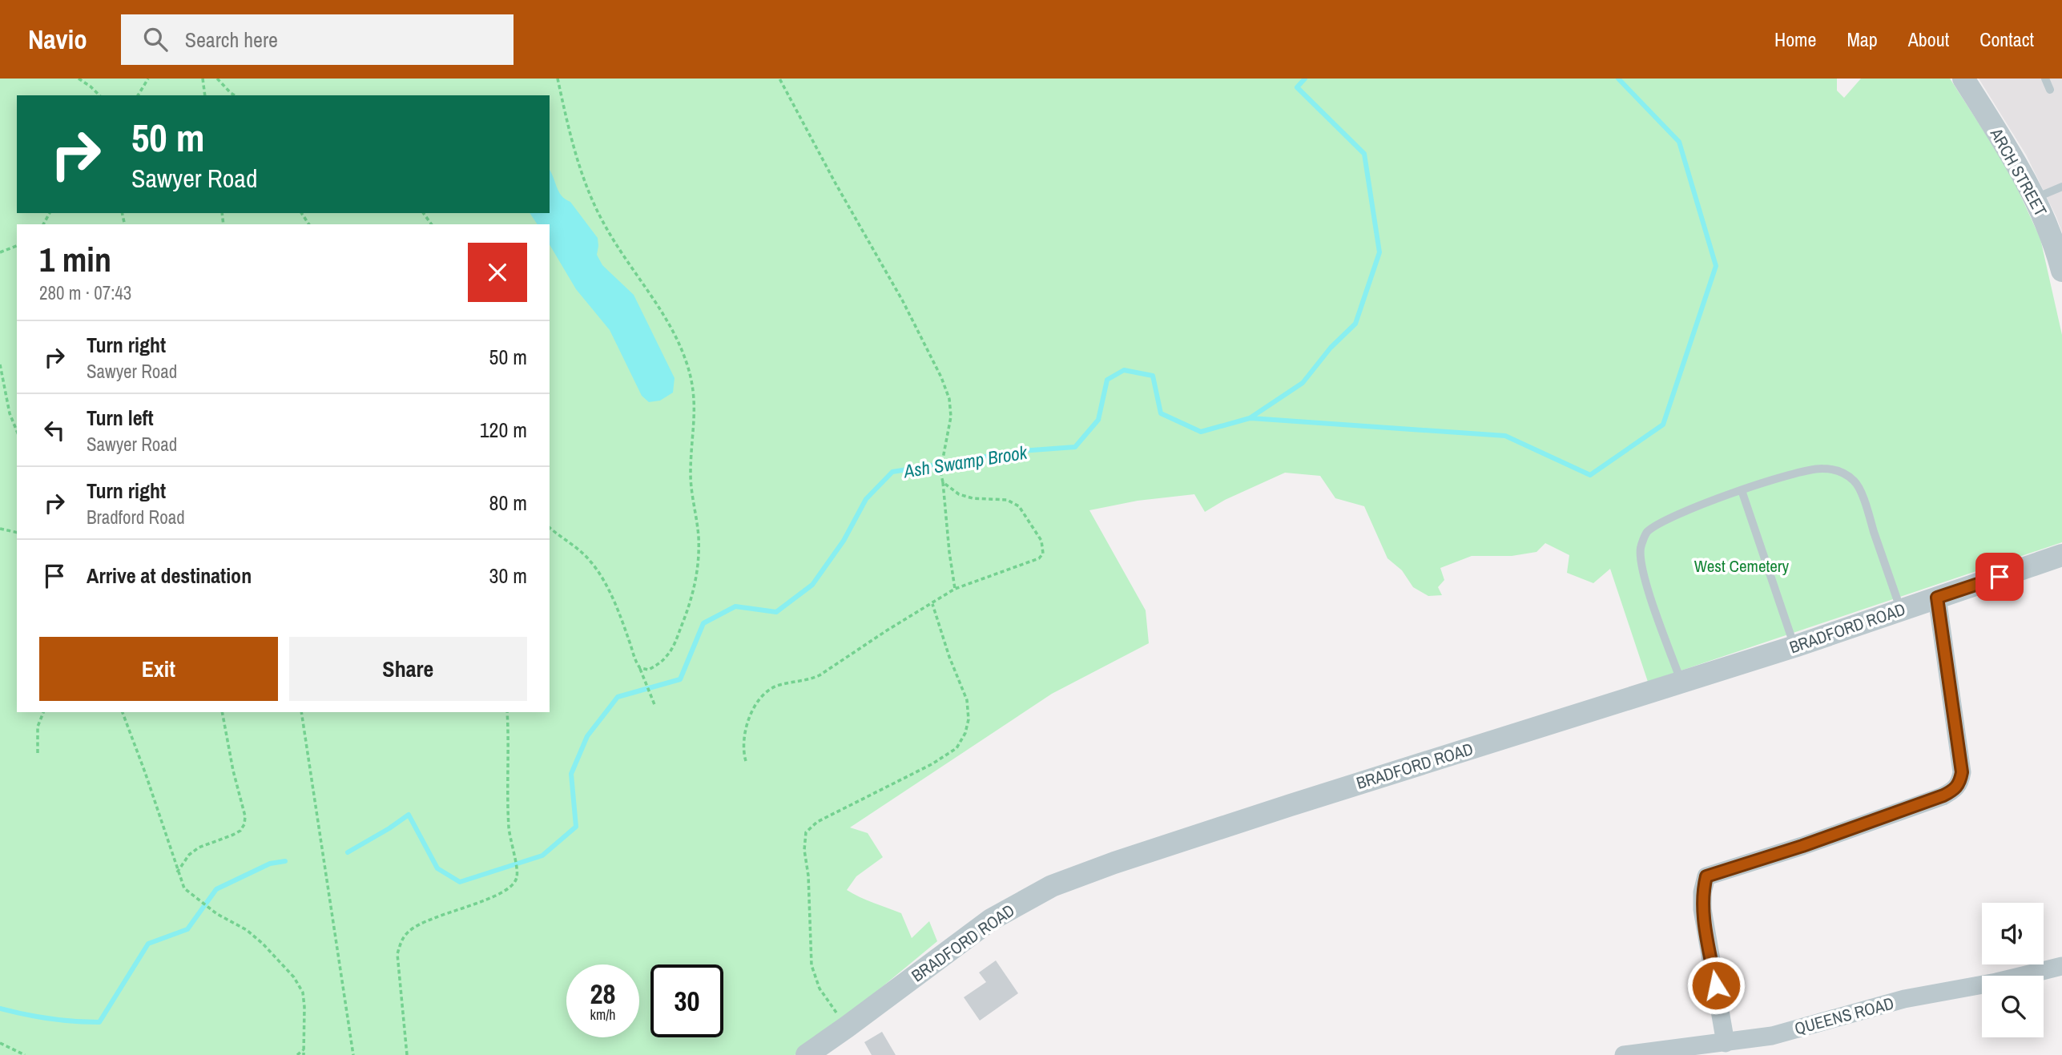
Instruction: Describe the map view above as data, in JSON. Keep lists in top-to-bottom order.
{
  "streets": {
    "street": ["ARCH STREET", "BRADFORD ROAD", "QUEENS ROAD"]
  },
  "water": ["Ash Swamp Brook"],
  "parks": ["West Cemetery"],
  "page": {
    "header": "Navio",
    "search": "Search here",
    "nav": [
      "Home",
      "Map",
      "About",
      "Contact"
    ],
    "turn": ["50 m", "Sawyer Road"],
    "heading": ["1 min", "280 m · 07:43"],
    "list": [
      {
        "name": "Turn right",
        "note": "Sawyer Road",
        "value": "50 m"
      },
      {
        "name": "Turn left",
        "note": "Sawyer Road",
        "value": "120 m"
      },
      {
        "name": "Turn right",
        "note": "Bradford Road",
        "value": "80 m"
      },
      {
        "name": "Arrive at destination",
        "value": "30 m"
      }
    ],
    "buttons": ["Exit", "Share"],
    "speed": "28 km/h",
    "limit": "30"
  }
}
